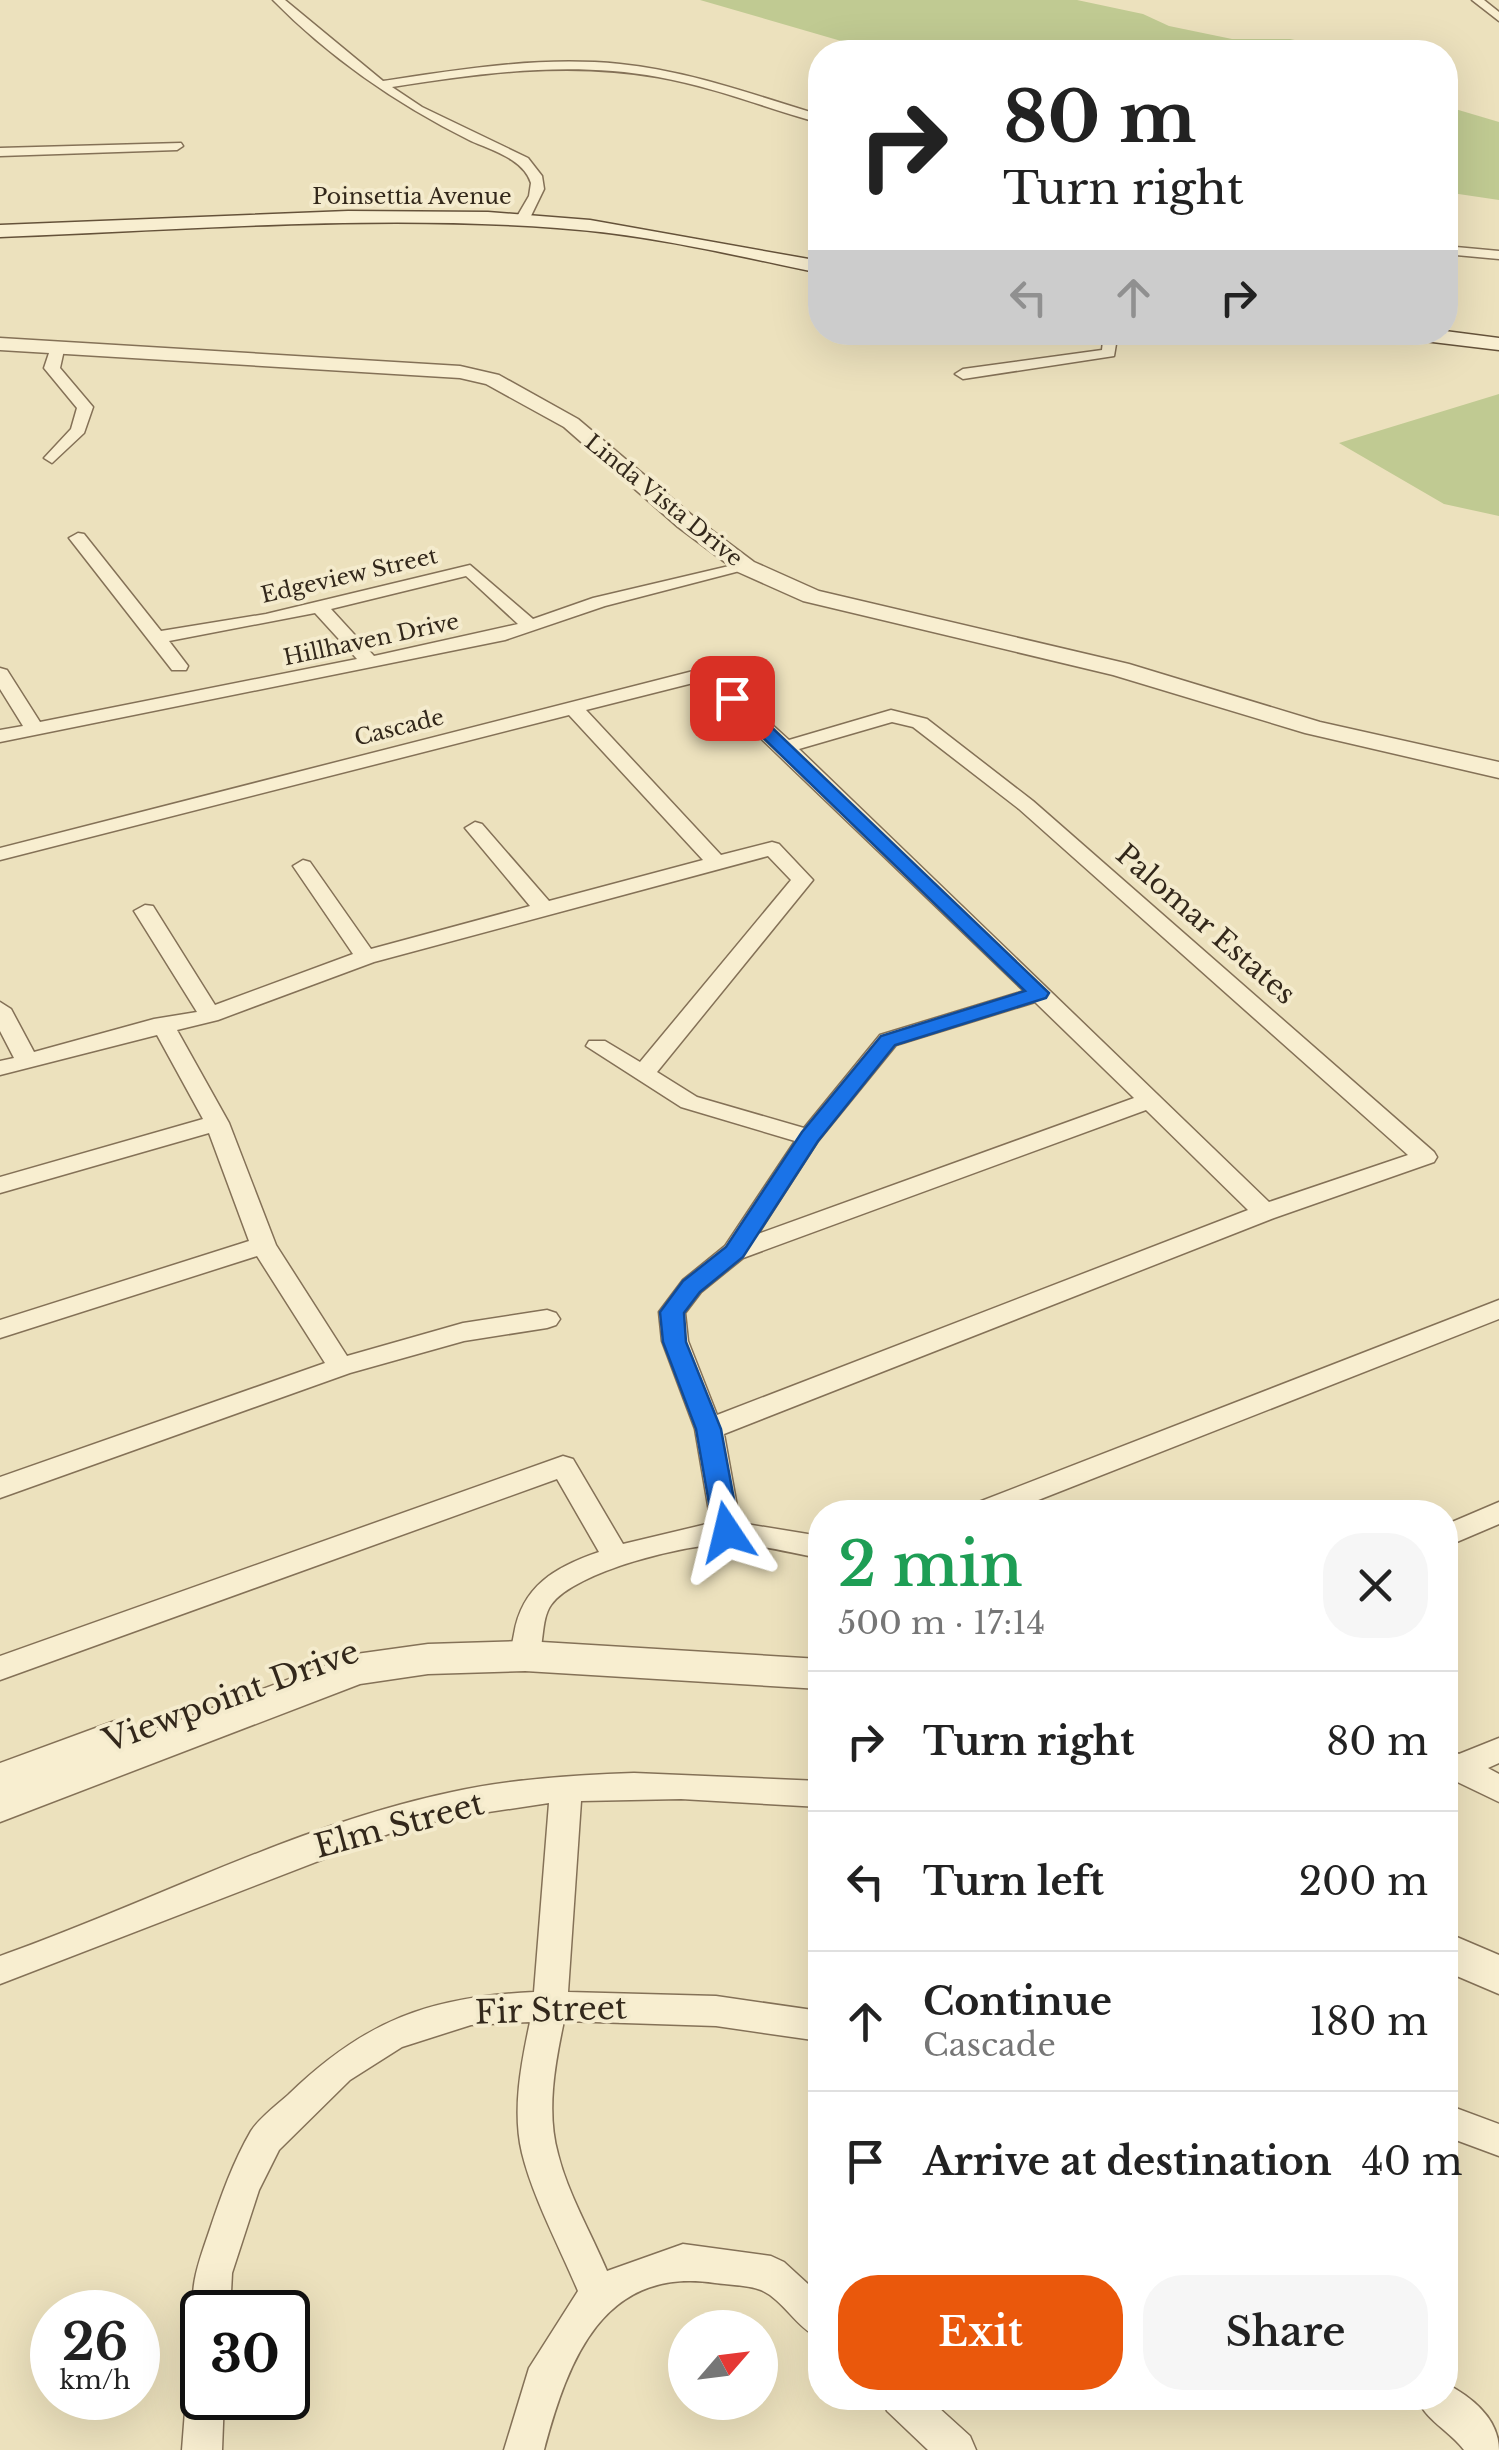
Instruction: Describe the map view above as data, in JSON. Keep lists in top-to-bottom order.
{
  "streets": {
    "main road": ["Poinsettia Avenue"],
    "street": [
      "Linda Vista Drive",
      "Edgeview Street",
      "Hillhaven Drive",
      "Cascade",
      "Palomar Estates",
      "Viewpoint Drive",
      "Elm Street",
      "Fir Street"
    ]
  },
  "crossings": [
    ["Linda Vista Drive", "Hillhaven Drive"],
    ["Edgeview Street", "Hillhaven Drive"],
    ["Cascade", "Palomar Estates"]
  ],
  "north": "top right",
  "page": {
    "turn": ["80 m", "Turn right"],
    "heading": ["2 min", "500 m · 17:14"],
    "list": [
      {
        "name": "Turn right",
        "value": "80 m"
      },
      {
        "name": "Turn left",
        "value": "200 m"
      },
      {
        "name": "Continue",
        "note": "Cascade",
        "value": "180 m"
      },
      {
        "name": "Arrive at destination",
        "value": "40 m"
      }
    ],
    "buttons": ["Exit", "Share"],
    "speed": "26 km/h",
    "limit": "30"
  }
}
